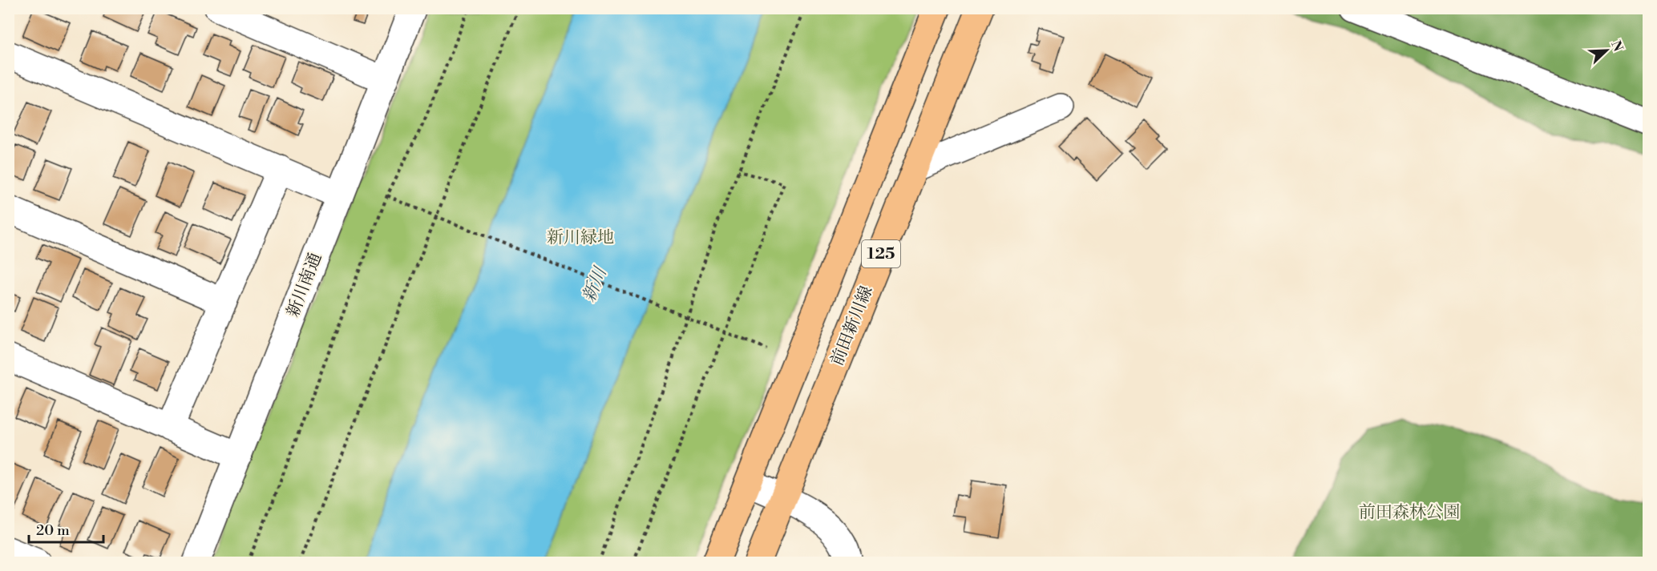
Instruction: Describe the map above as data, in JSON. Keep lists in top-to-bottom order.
{
  "streets": {
    "main road": ["125", "前田新川線"],
    "street": ["新川南通"]
  },
  "water": ["新川"],
  "parks": ["新川緑地", "前田森林公園"],
  "scale_bar": "20 m",
  "north": "top right"
}
